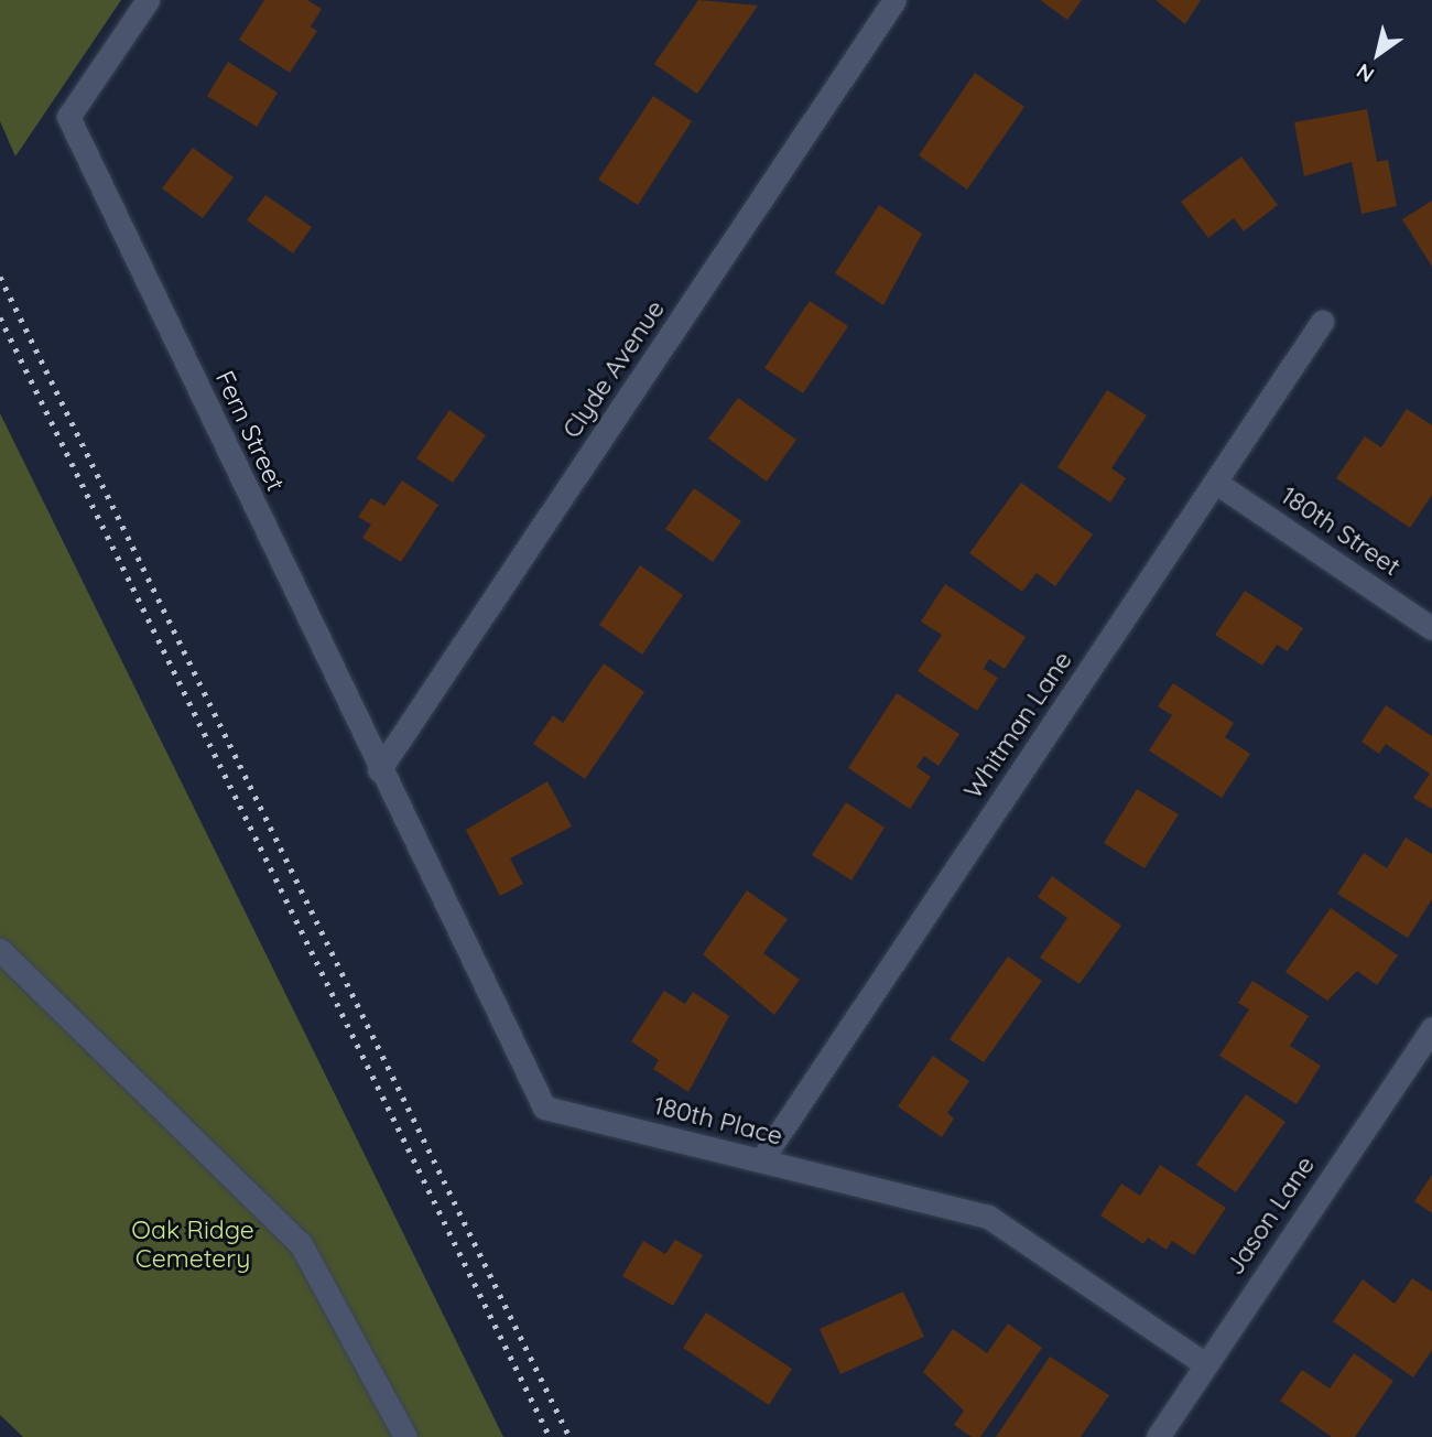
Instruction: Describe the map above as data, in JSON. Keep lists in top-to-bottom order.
{
  "streets": {
    "street": [
      "Clyde Avenue",
      "Fern Street",
      "180th Street",
      "Whitman Lane",
      "180th Place",
      "Jason Lane"
    ]
  },
  "crossings": [
    ["Clyde Avenue", "Fern Street"],
    ["Clyde Avenue", "180th Place"],
    ["Fern Street", "180th Place"],
    ["180th Street", "Whitman Lane"],
    ["Whitman Lane", "180th Place"],
    ["180th Place", "Jason Lane"]
  ],
  "parks": ["Oak Ridge Cemetery"],
  "north": "bottom left"
}
